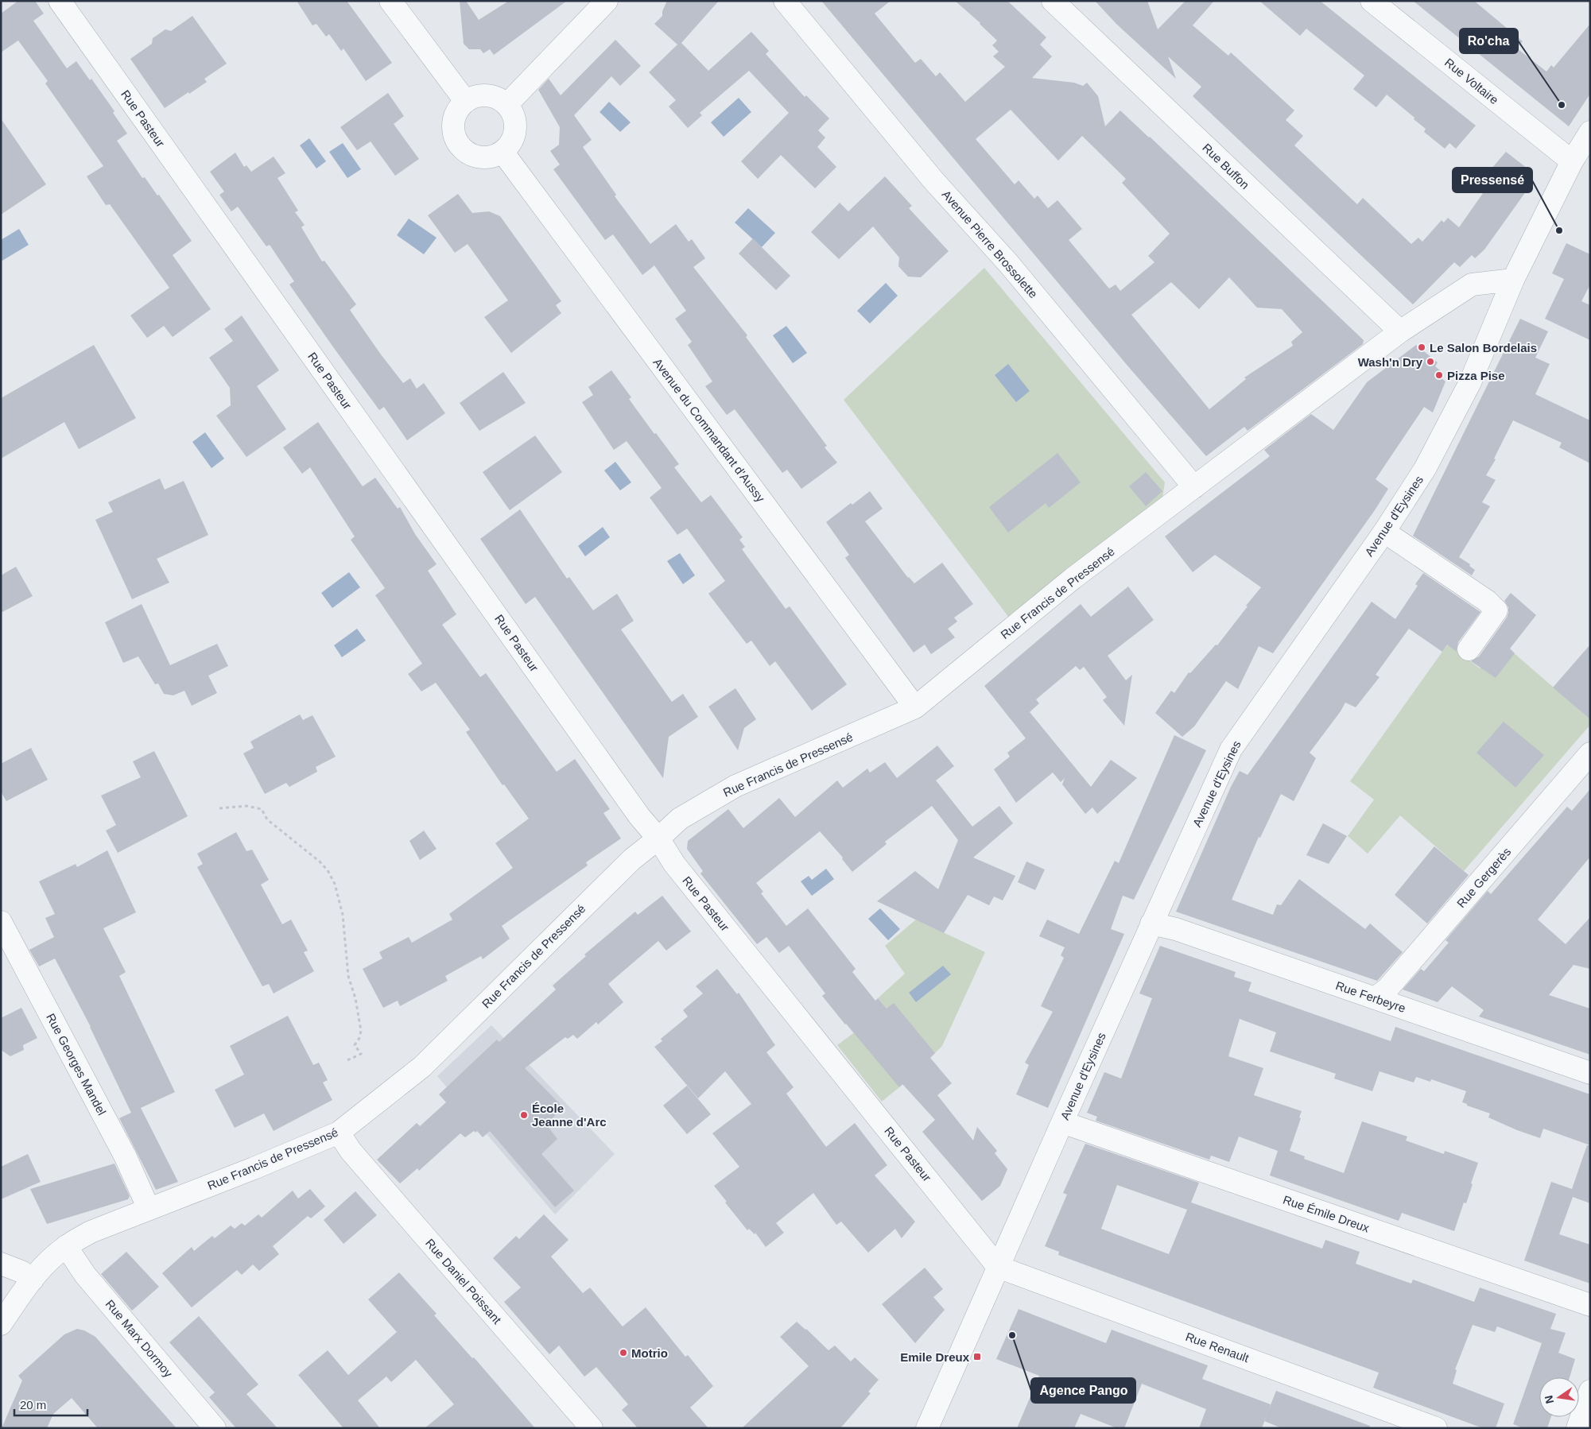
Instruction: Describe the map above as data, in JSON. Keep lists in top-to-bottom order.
{
  "streets": {
    "street": [
      "Rue Voltaire",
      "Rue Pasteur",
      "Rue Buffon",
      "Avenue Pierre Brossolette",
      "Avenue du Commandant d'Aussy",
      "Avenue d'Eysines",
      "Rue Francis de Pressensé",
      "Rue Gergerès",
      "Rue Ferbeyre",
      "Rue Georges Mandel",
      "Rue Émile Dreux",
      "Rue Daniel Poissant",
      "Rue Marx Dormoy",
      "Rue Renault"
    ]
  },
  "crossings": [
    ["Rue Voltaire", "Avenue d'Eysines"],
    ["Rue Pasteur", "Avenue d'Eysines"],
    ["Rue Pasteur", "Rue Francis de Pressensé"],
    ["Rue Pasteur", "Rue Renault"],
    ["Rue Buffon", "Rue Francis de Pressensé"],
    ["Avenue Pierre Brossolette", "Rue Francis de Pressensé"],
    ["Avenue du Commandant d'Aussy", "Rue Francis de Pressensé"],
    ["Avenue d'Eysines", "Rue Francis de Pressensé"],
    ["Avenue d'Eysines", "Rue Ferbeyre"],
    ["Avenue d'Eysines", "Rue Émile Dreux"],
    ["Avenue d'Eysines", "Rue Renault"],
    ["Rue Francis de Pressensé", "Rue Georges Mandel"],
    ["Rue Francis de Pressensé", "Rue Daniel Poissant"],
    ["Rue Francis de Pressensé", "Rue Marx Dormoy"],
    ["Rue Gergerès", "Rue Ferbeyre"]
  ],
  "places": {
    "other": [
      "Ro'cha",
      "Pressensé",
      "Le Salon Bordelais",
      "Wash'n Dry",
      "Pizza Pise",
      "École Jeanne d'Arc",
      "Agence Pango",
      "Motrio"
    ],
    "transit": ["Emile Dreux"]
  },
  "scale_bar": "20 m",
  "north": "left"
}
